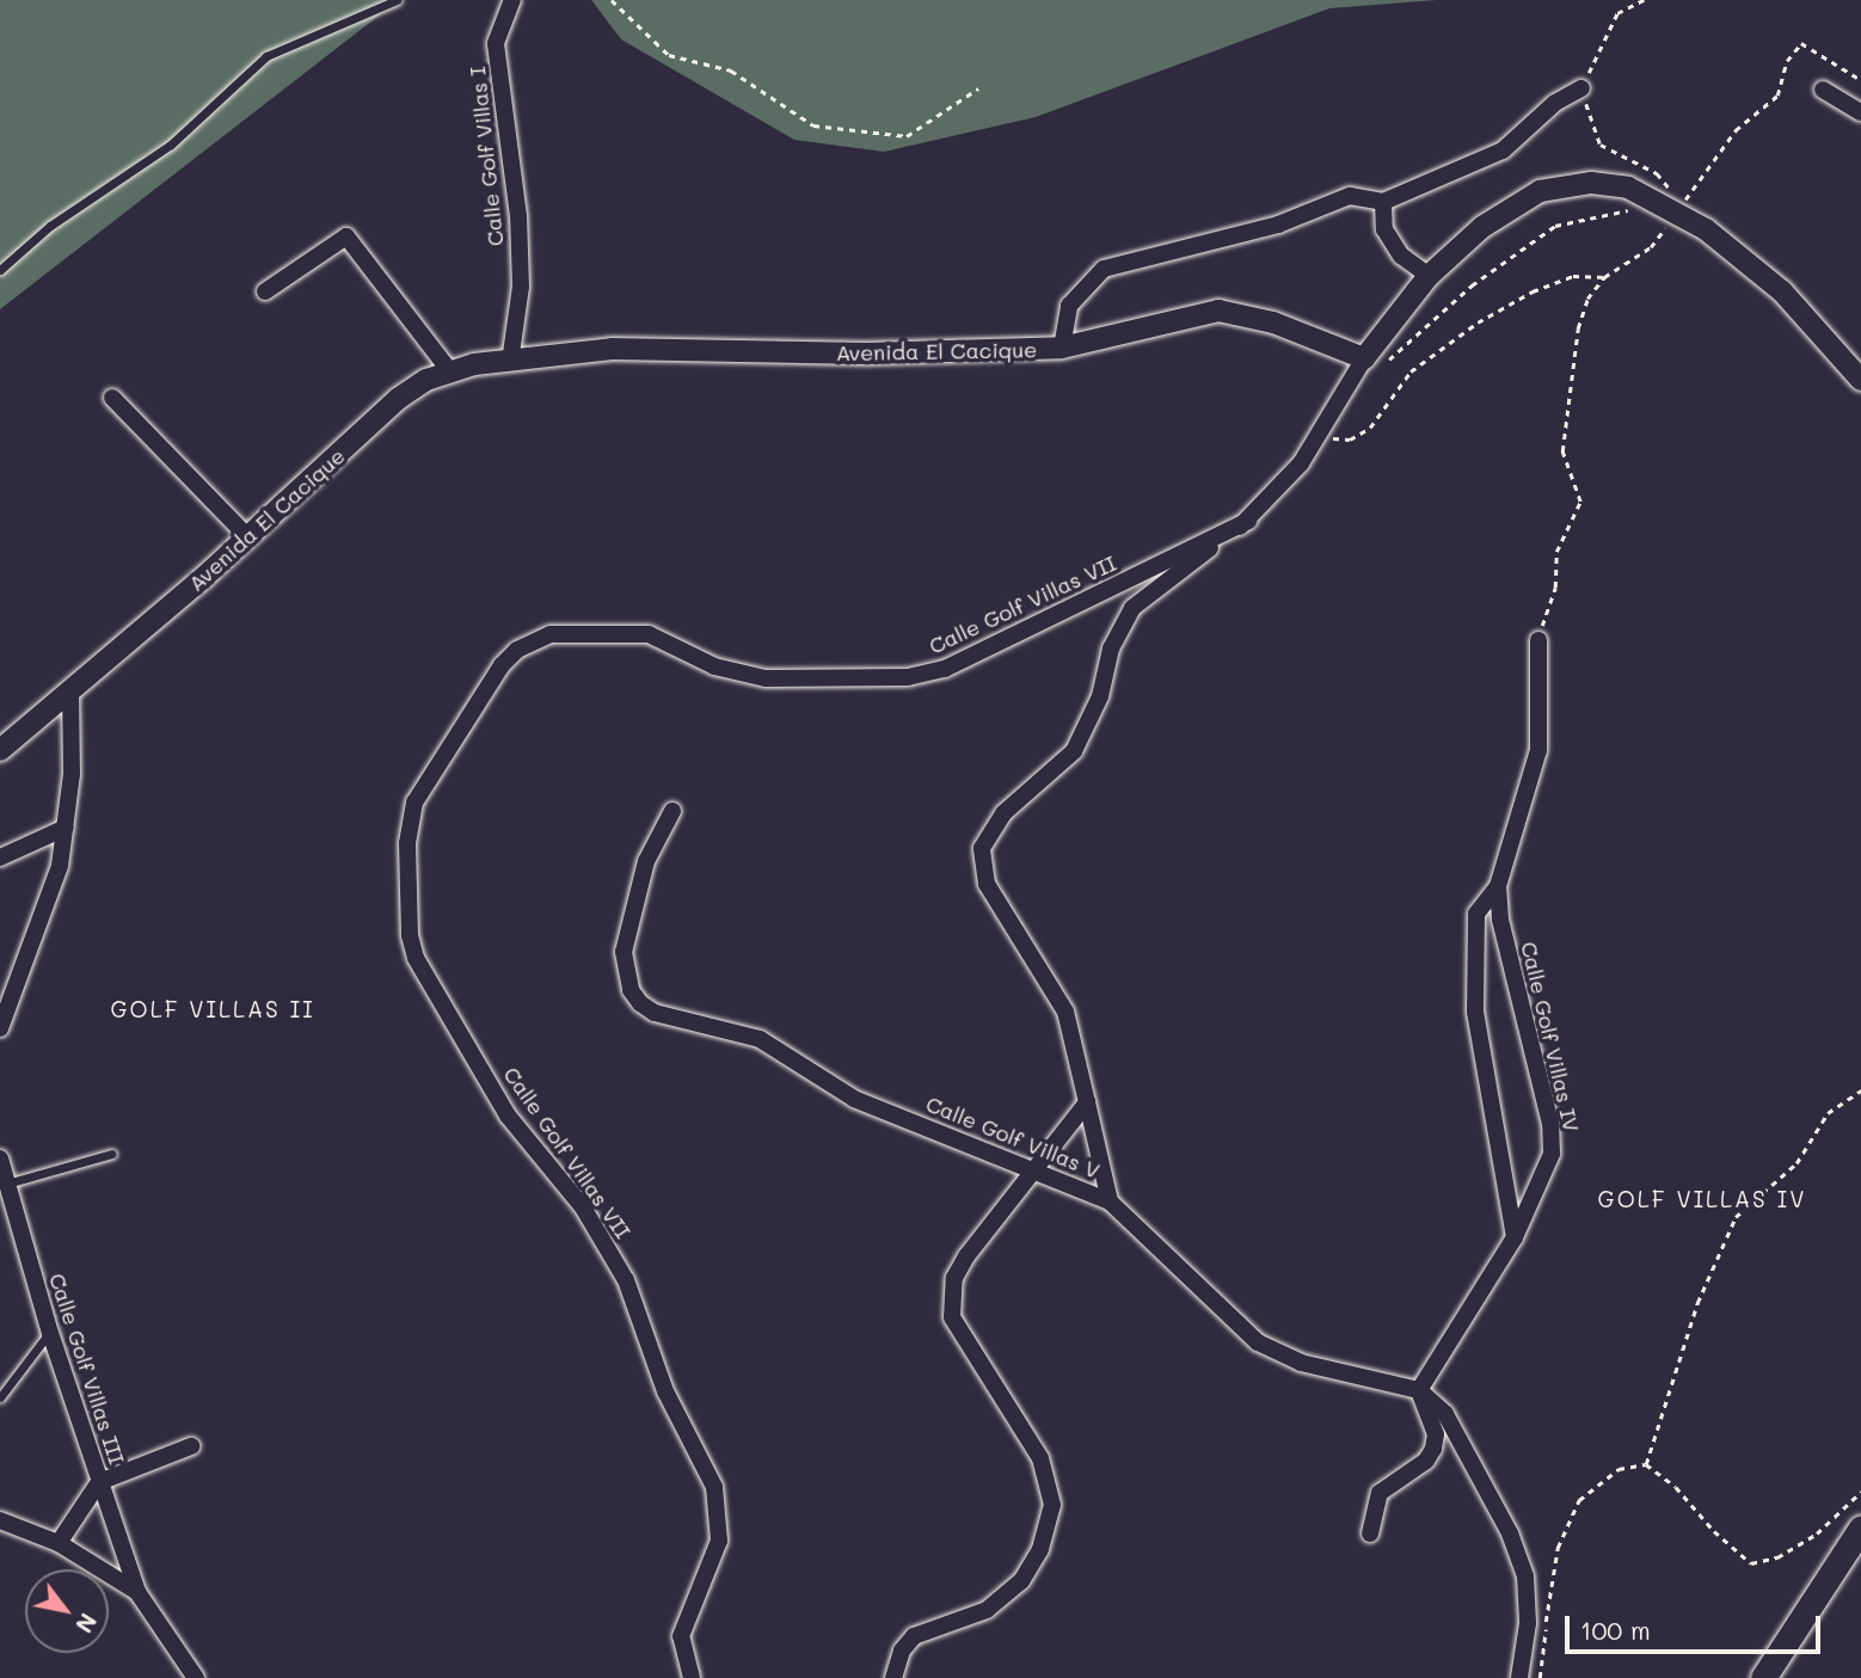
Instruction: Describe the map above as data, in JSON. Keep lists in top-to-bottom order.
{
  "streets": {
    "street": [
      "Calle Golf Villas I",
      "Avenida El Cacique",
      "Calle Golf Villas VII",
      "Calle Golf Villas IV",
      "Calle Golf Villas V",
      "Calle Golf Villas III"
    ]
  },
  "crossings": [
    ["Calle Golf Villas I", "Avenida El Cacique"],
    ["Calle Golf Villas IV", "Calle Golf Villas V"]
  ],
  "districts": ["GOLF VILLAS II", "GOLF VILLAS IV"],
  "scale_bar": "100 m",
  "north": "bottom right"
}
